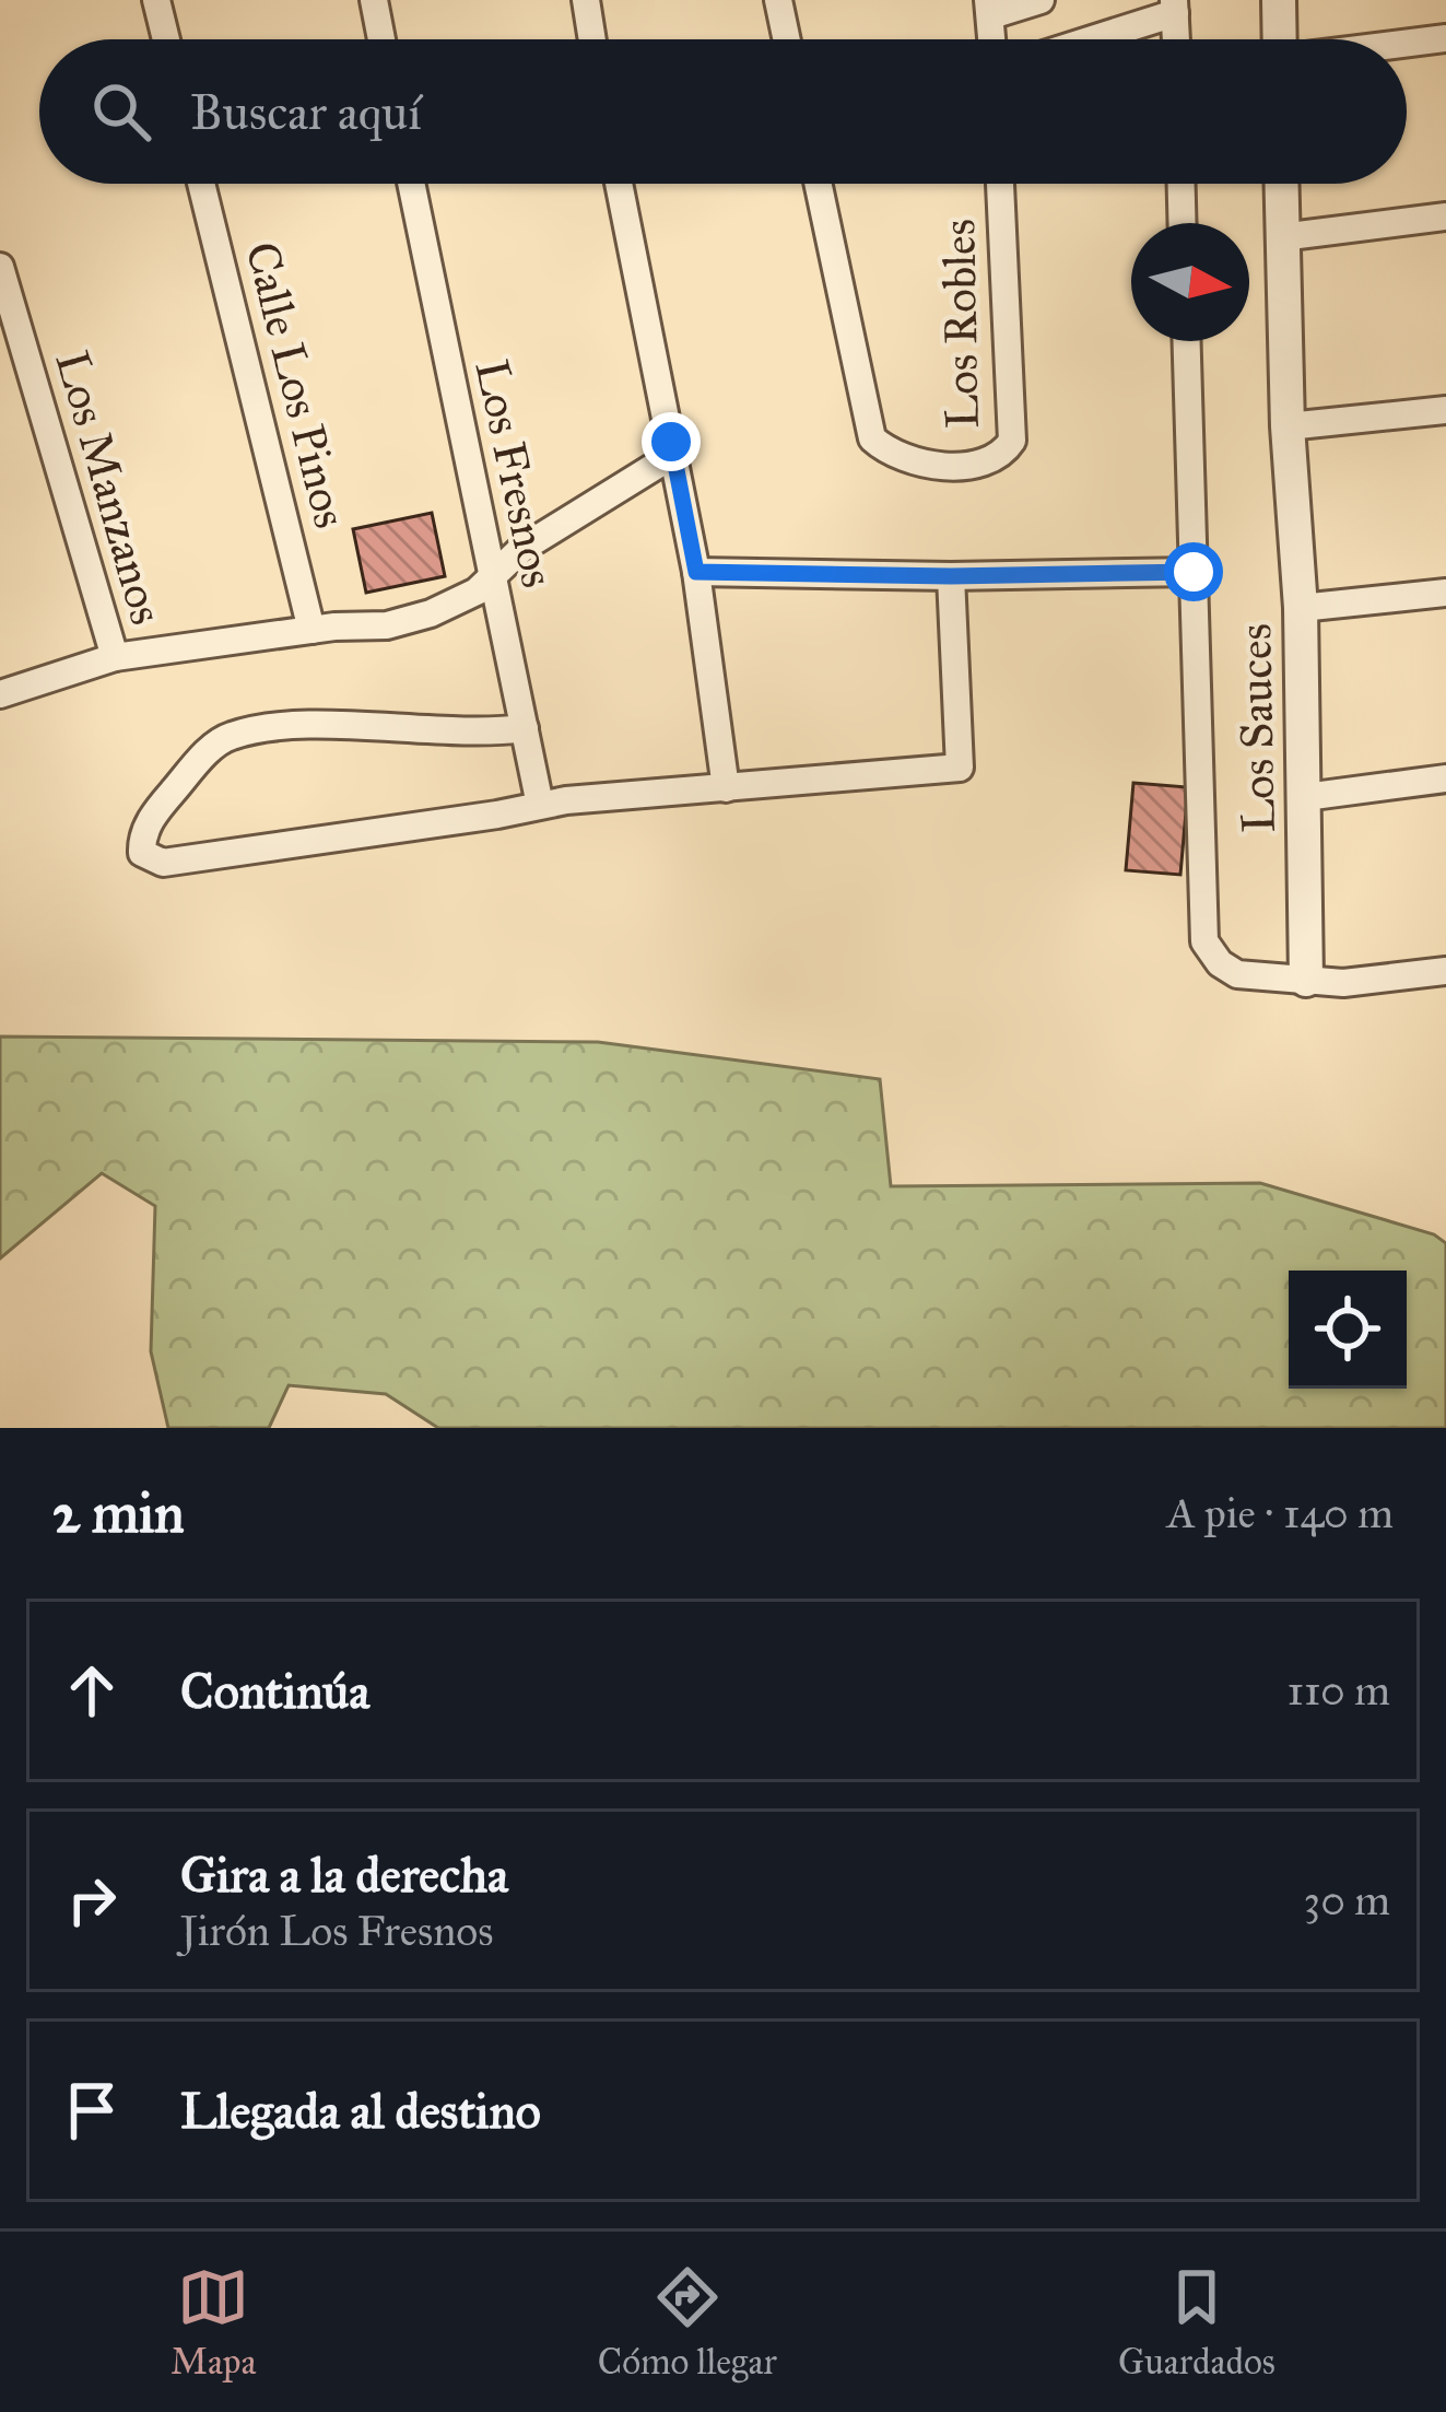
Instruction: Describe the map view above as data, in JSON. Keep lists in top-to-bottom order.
{
  "streets": {
    "street": [
      "Los Robles",
      "Calle Los Pinos",
      "Los Fresnos",
      "Los Manzanos",
      "Los Sauces"
    ]
  },
  "north": "right",
  "page": {
    "search": "Buscar aquí",
    "heading": ["2 min", "A pie · 140 m"],
    "list": [
      ["Continúa", "110 m"],
      ["Gira a la derecha", "Jirón Los Fresnos", "30 m"],
      "Llegada al destino"
    ],
    "nav": ["Mapa", "Cómo llegar", "Guardados"]
  }
}
